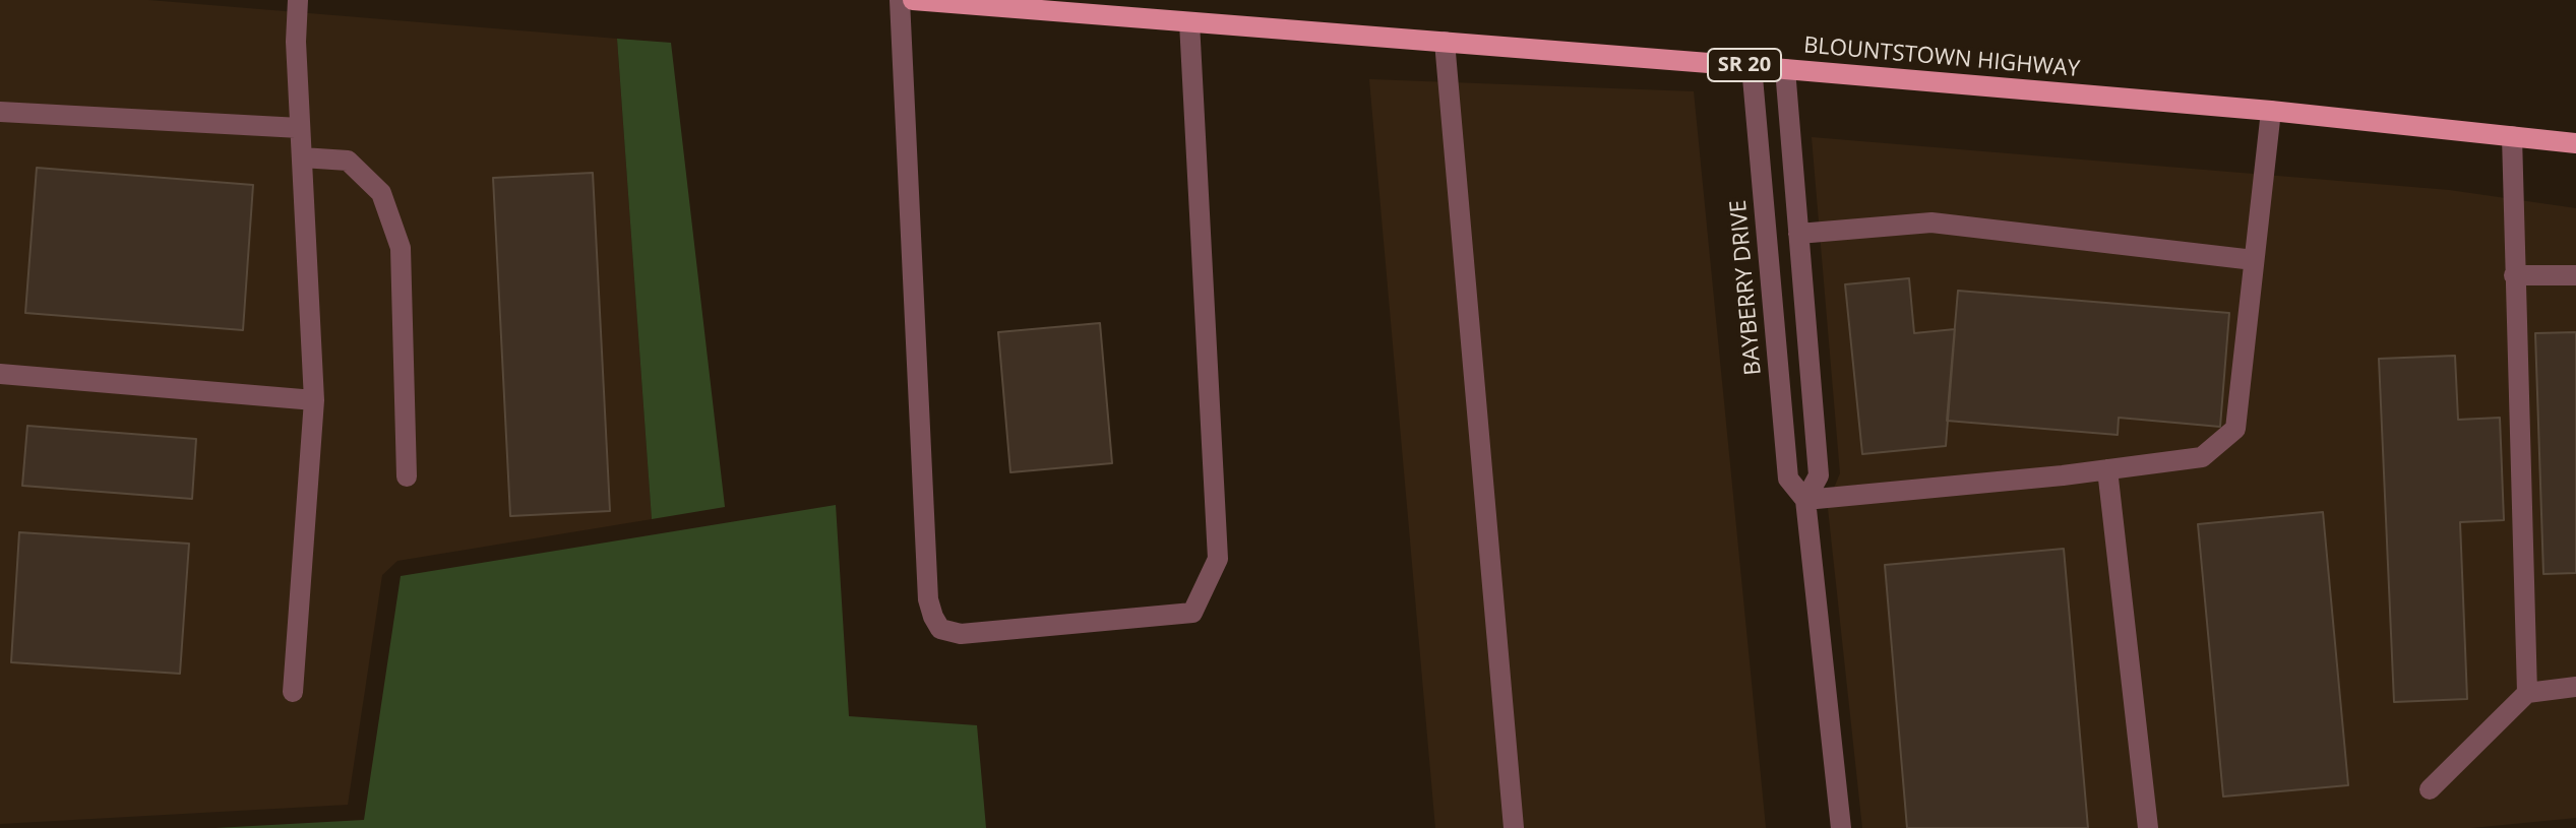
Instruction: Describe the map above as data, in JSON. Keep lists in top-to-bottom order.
{
  "streets": {
    "main road": ["BLOUNTSTOWN HIGHWAY", "SR 20"],
    "street": ["BAYBERRY DRIVE"]
  },
  "crossings": [
    ["BLOUNTSTOWN HIGHWAY", "BAYBERRY DRIVE"]
  ]
}
